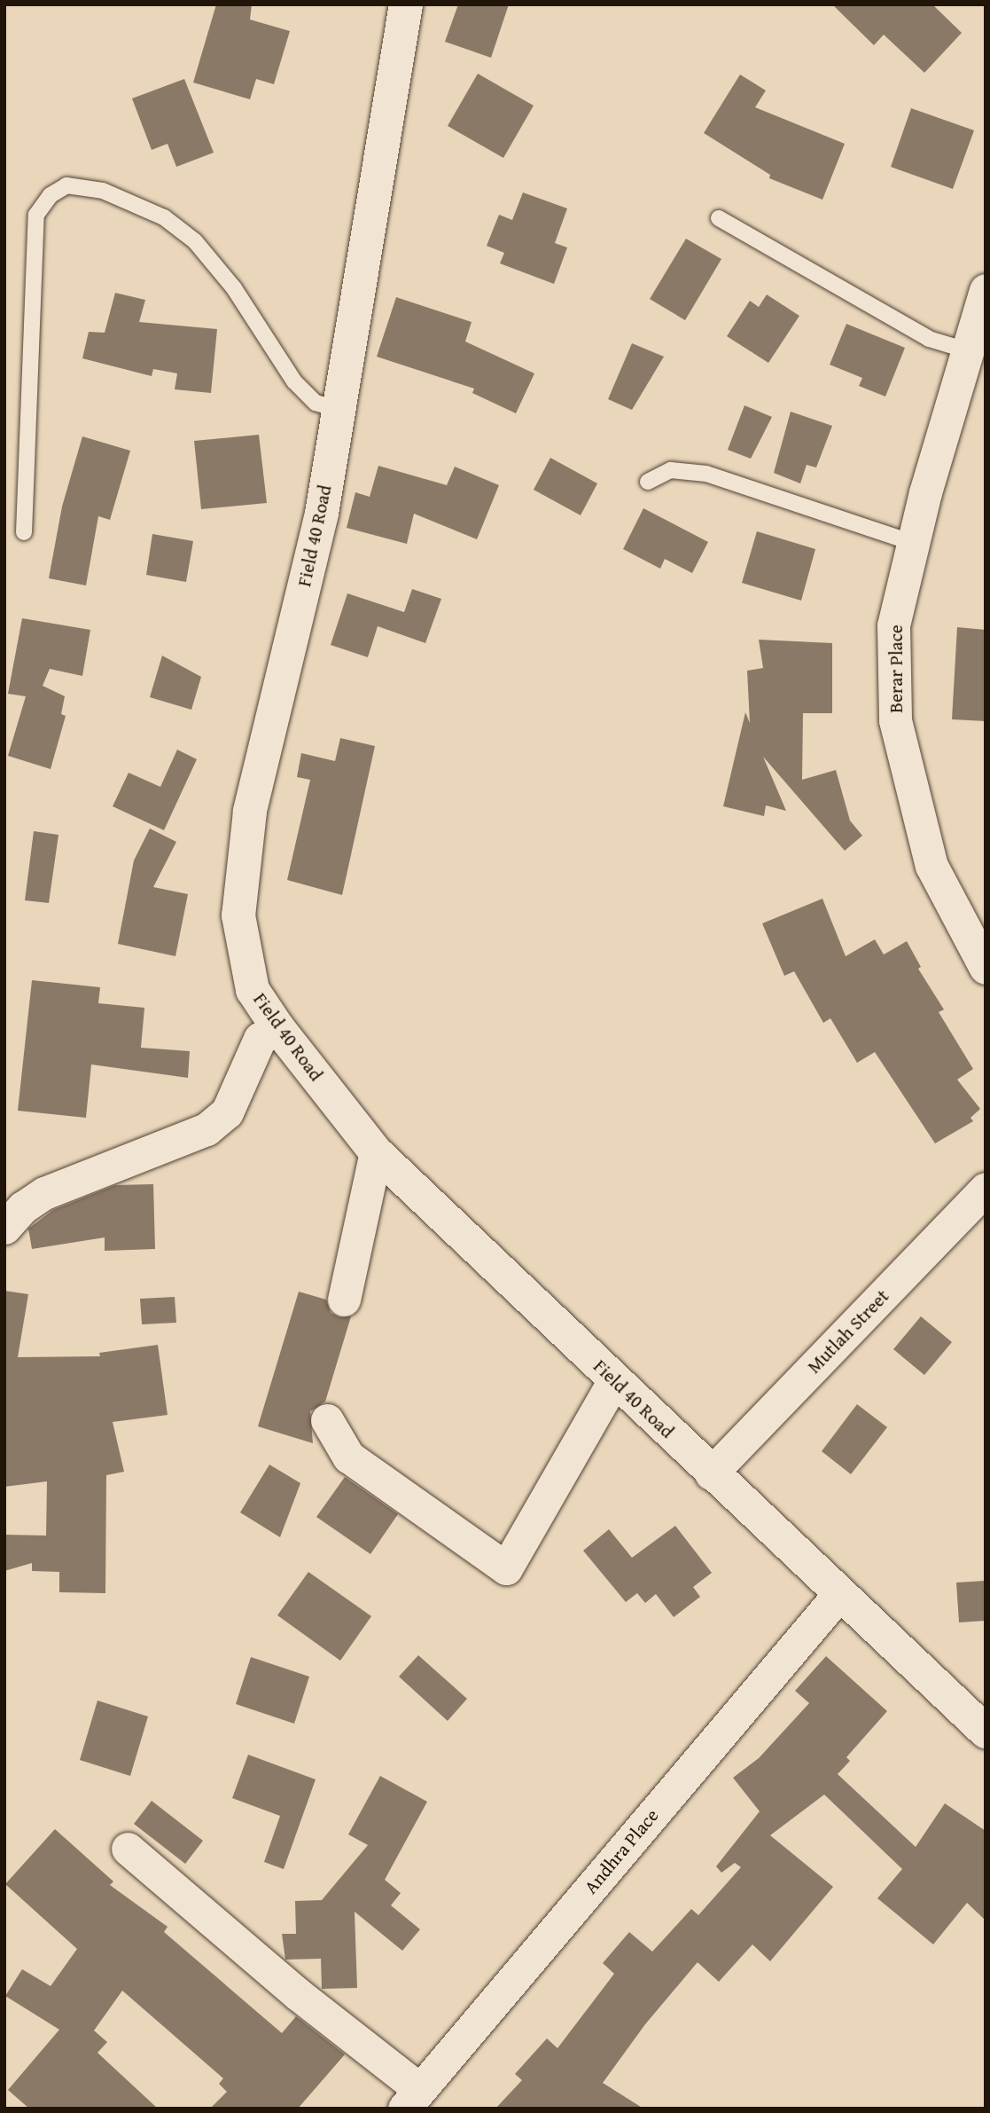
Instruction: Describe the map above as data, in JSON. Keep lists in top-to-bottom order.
{
  "streets": {
    "street": [
      "Field 40 Road",
      "Berar Place",
      "Mutlah Street",
      "Andhra Place"
    ]
  },
  "crossings": [
    ["Field 40 Road", "Mutlah Street"],
    ["Field 40 Road", "Andhra Place"]
  ]
}
